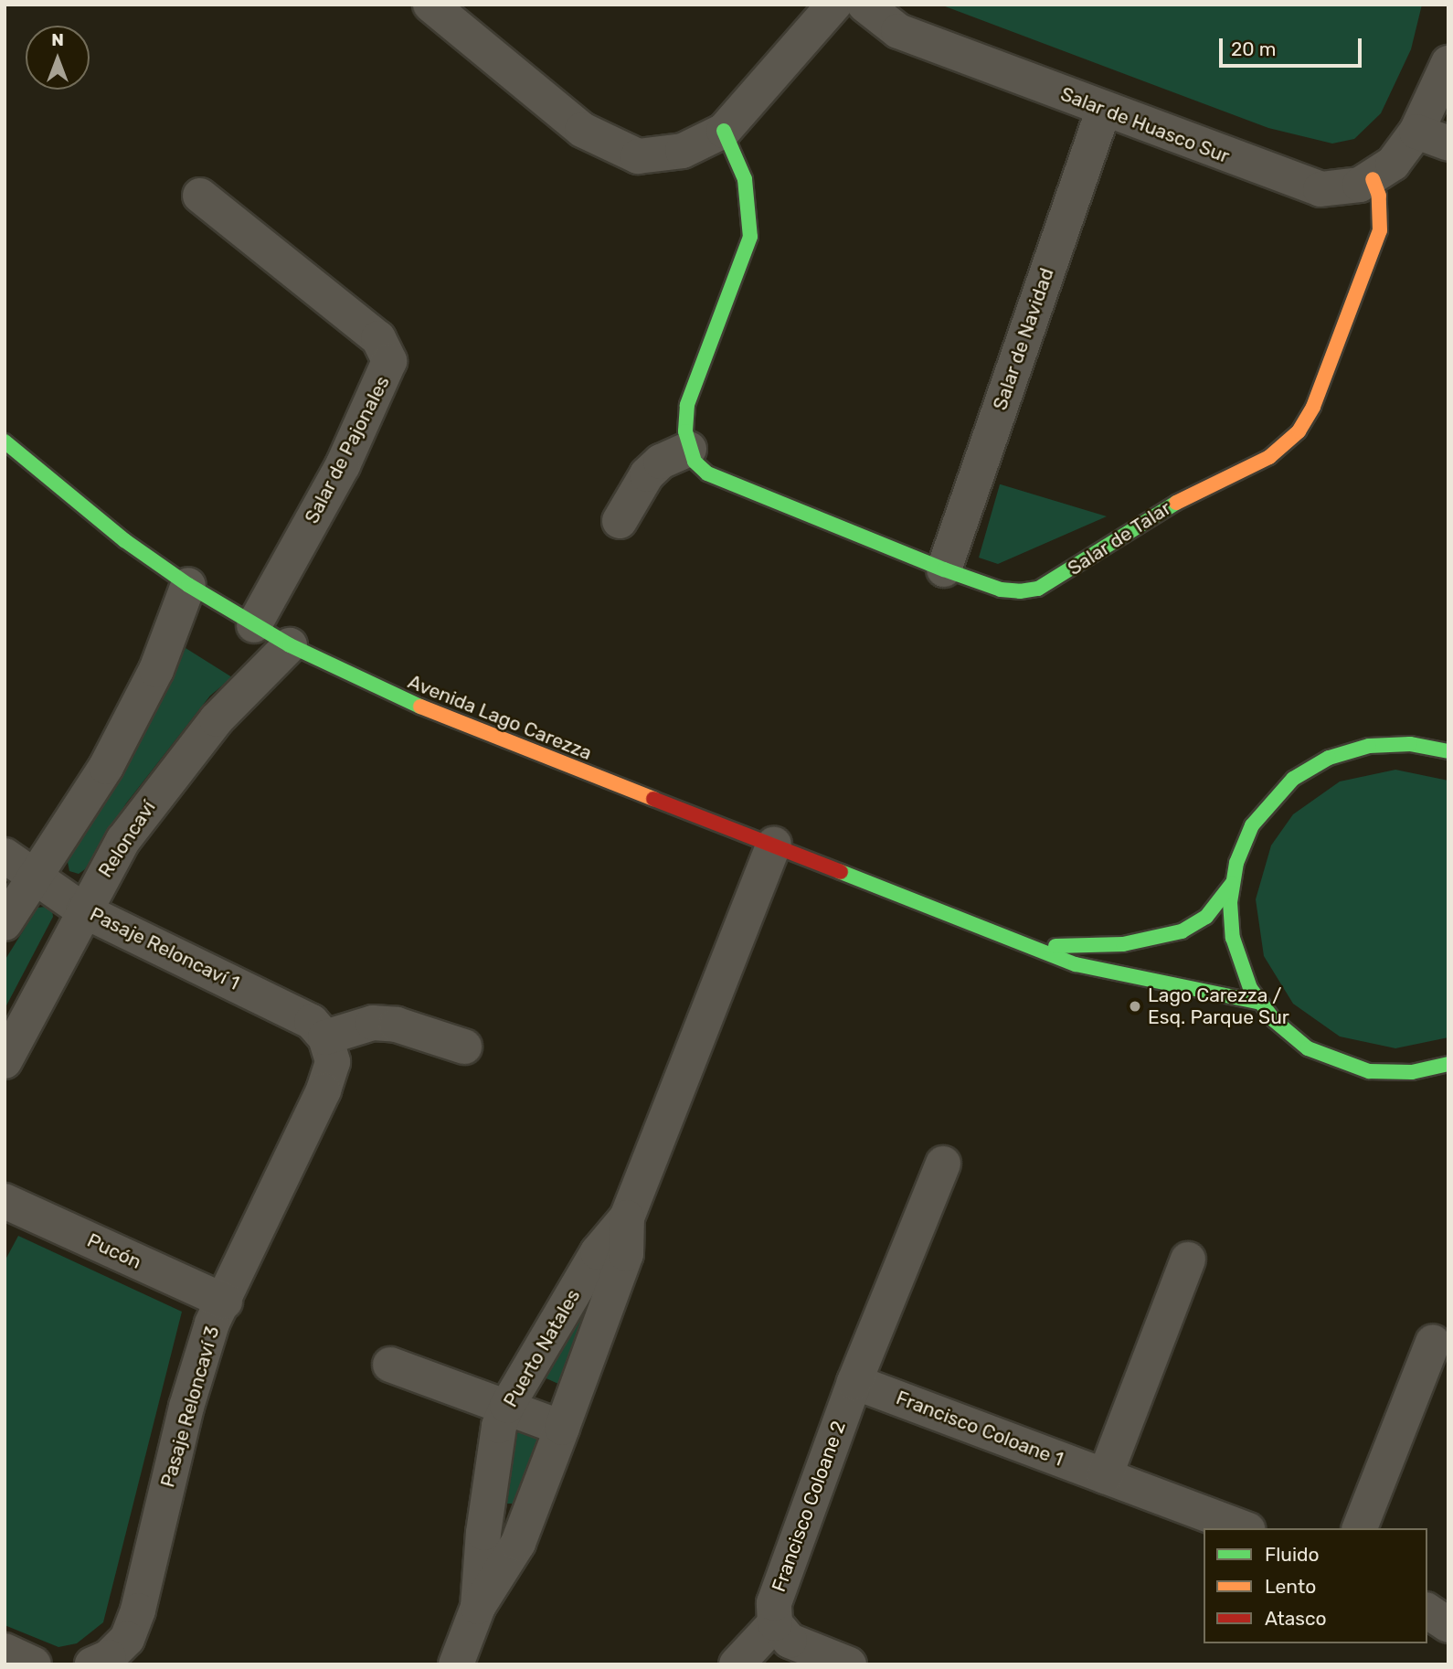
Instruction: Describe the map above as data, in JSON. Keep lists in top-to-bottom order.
{
  "streets": {
    "street": [
      "Salar de Huasco Sur",
      "Salar de Navidad",
      "Salar de Pajonales",
      "Salar de Talar",
      "Avenida Lago Carezza",
      "Reloncaví",
      "Pasaje Reloncaví 1",
      "Pucón",
      "Puerto Natales",
      "Pasaje Reloncaví 3",
      "Francisco Coloane 1",
      "Francisco Coloane 2"
    ]
  },
  "crossings": [
    ["Salar de Huasco Sur", "Salar de Navidad"],
    ["Salar de Huasco Sur", "Salar de Talar"],
    ["Salar de Navidad", "Salar de Talar"],
    ["Salar de Pajonales", "Avenida Lago Carezza"],
    ["Avenida Lago Carezza", "Reloncaví"],
    ["Avenida Lago Carezza", "Puerto Natales"],
    ["Reloncaví", "Pasaje Reloncaví 1"],
    ["Pasaje Reloncaví 1", "Pasaje Reloncaví 3"],
    ["Pucón", "Pasaje Reloncaví 3"],
    ["Francisco Coloane 1", "Francisco Coloane 2"]
  ],
  "places": ["Lago Carezza / Esq. Parque Sur"],
  "legend": ["Fluido", "Lento", "Atasco"],
  "scale_bar": "20 m",
  "north": "top"
}
